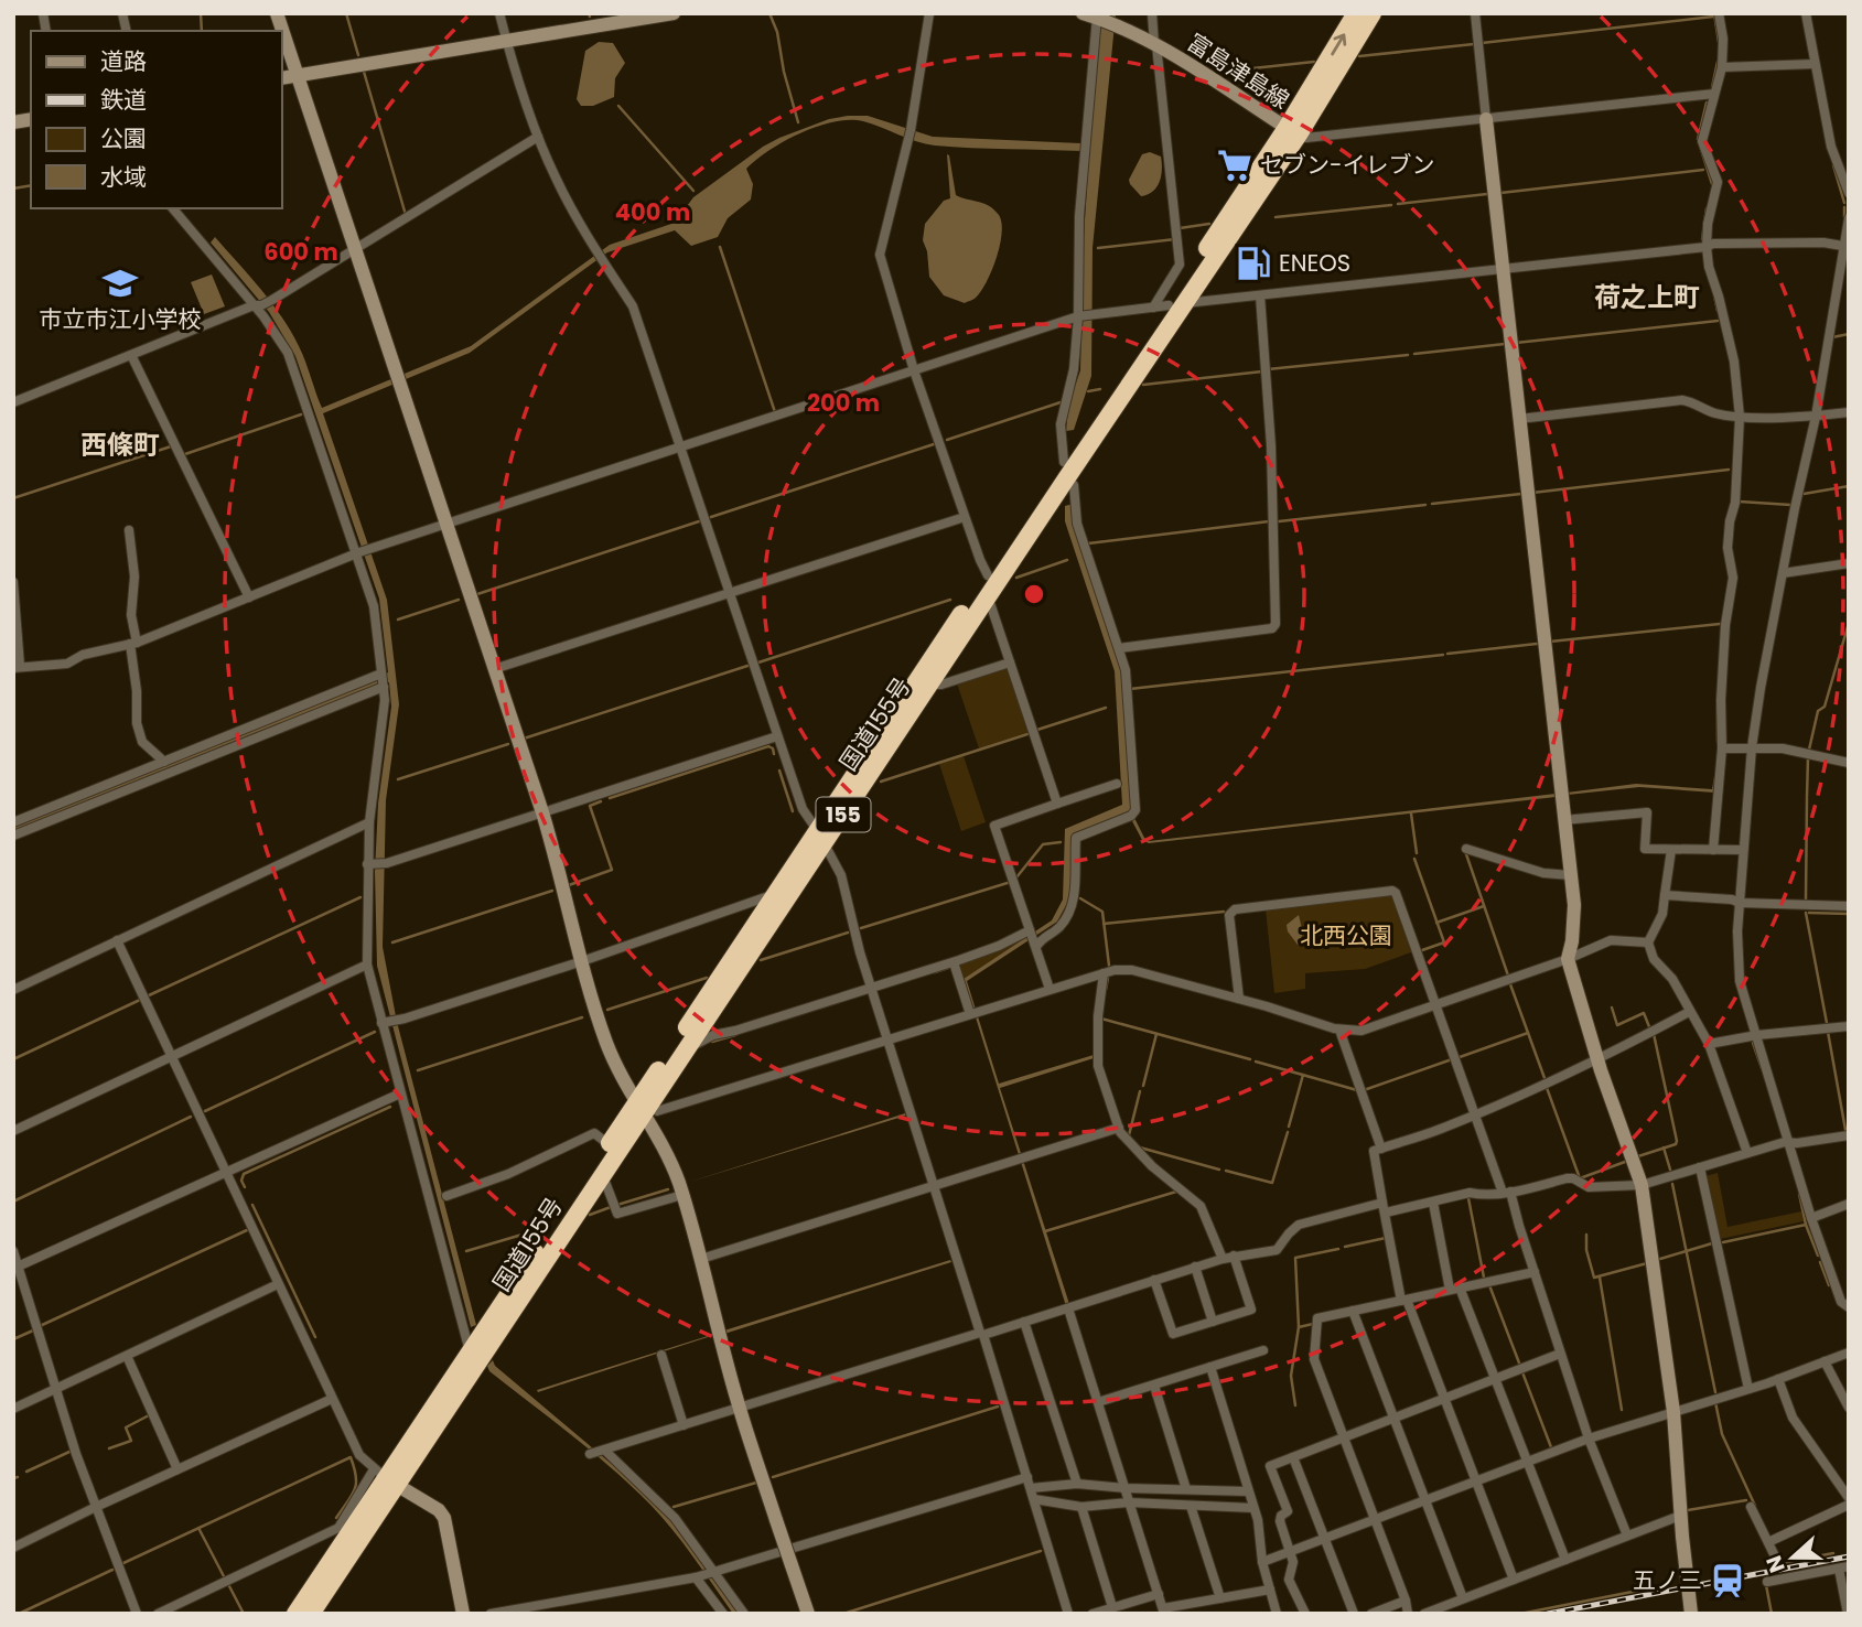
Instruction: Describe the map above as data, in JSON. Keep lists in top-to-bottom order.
{
  "streets": {
    "highway": ["国道155号", "155"],
    "street": ["富島津島線"]
  },
  "crossings": [
    ["富島津島線", "国道155号"]
  ],
  "districts": ["荷之上町", "西條町"],
  "parks": ["北西公園"],
  "places": {
    "supermarket": ["セブン-イレブン"],
    "fuel station": ["ENEOS"],
    "school or university": ["市立市江小学校"],
    "station": ["五ノ三"]
  },
  "legend": [
    "道路",
    "鉄道",
    "公園",
    "水域"
  ],
  "north": "left",
  "rings": ["400 m", "600 m", "200 m"]
}
